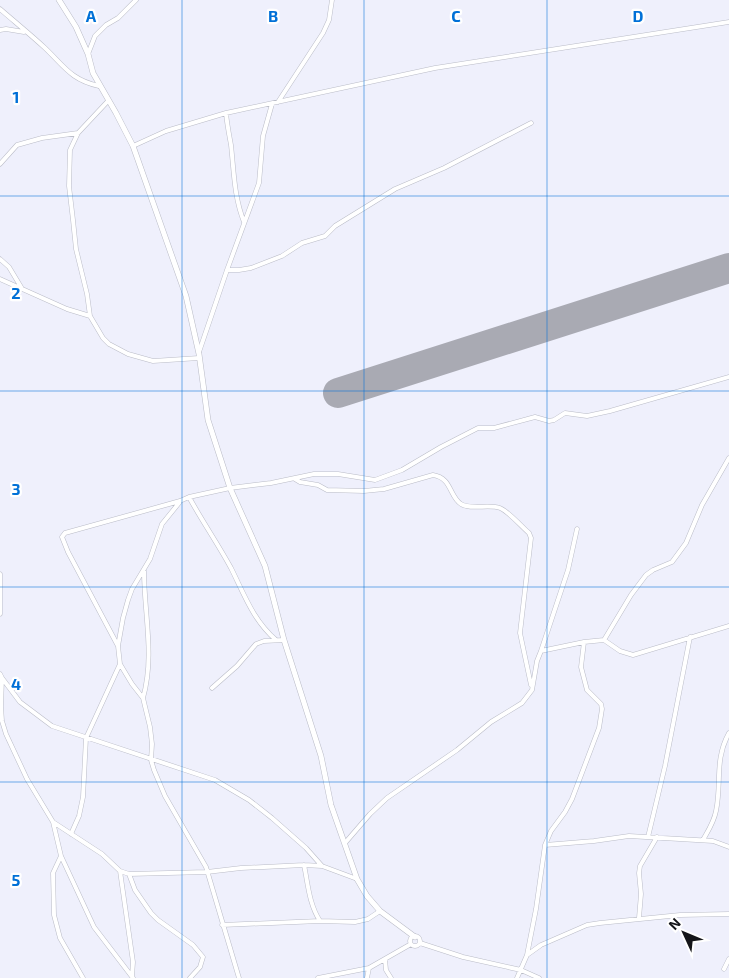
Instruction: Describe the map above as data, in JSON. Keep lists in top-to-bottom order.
{
  "north": "top left",
  "grid": {
    "columns": [
      "A",
      "B",
      "C",
      "D"
    ],
    "rows": [
      "1",
      "2",
      "3",
      "4",
      "5"
    ]
  }
}
